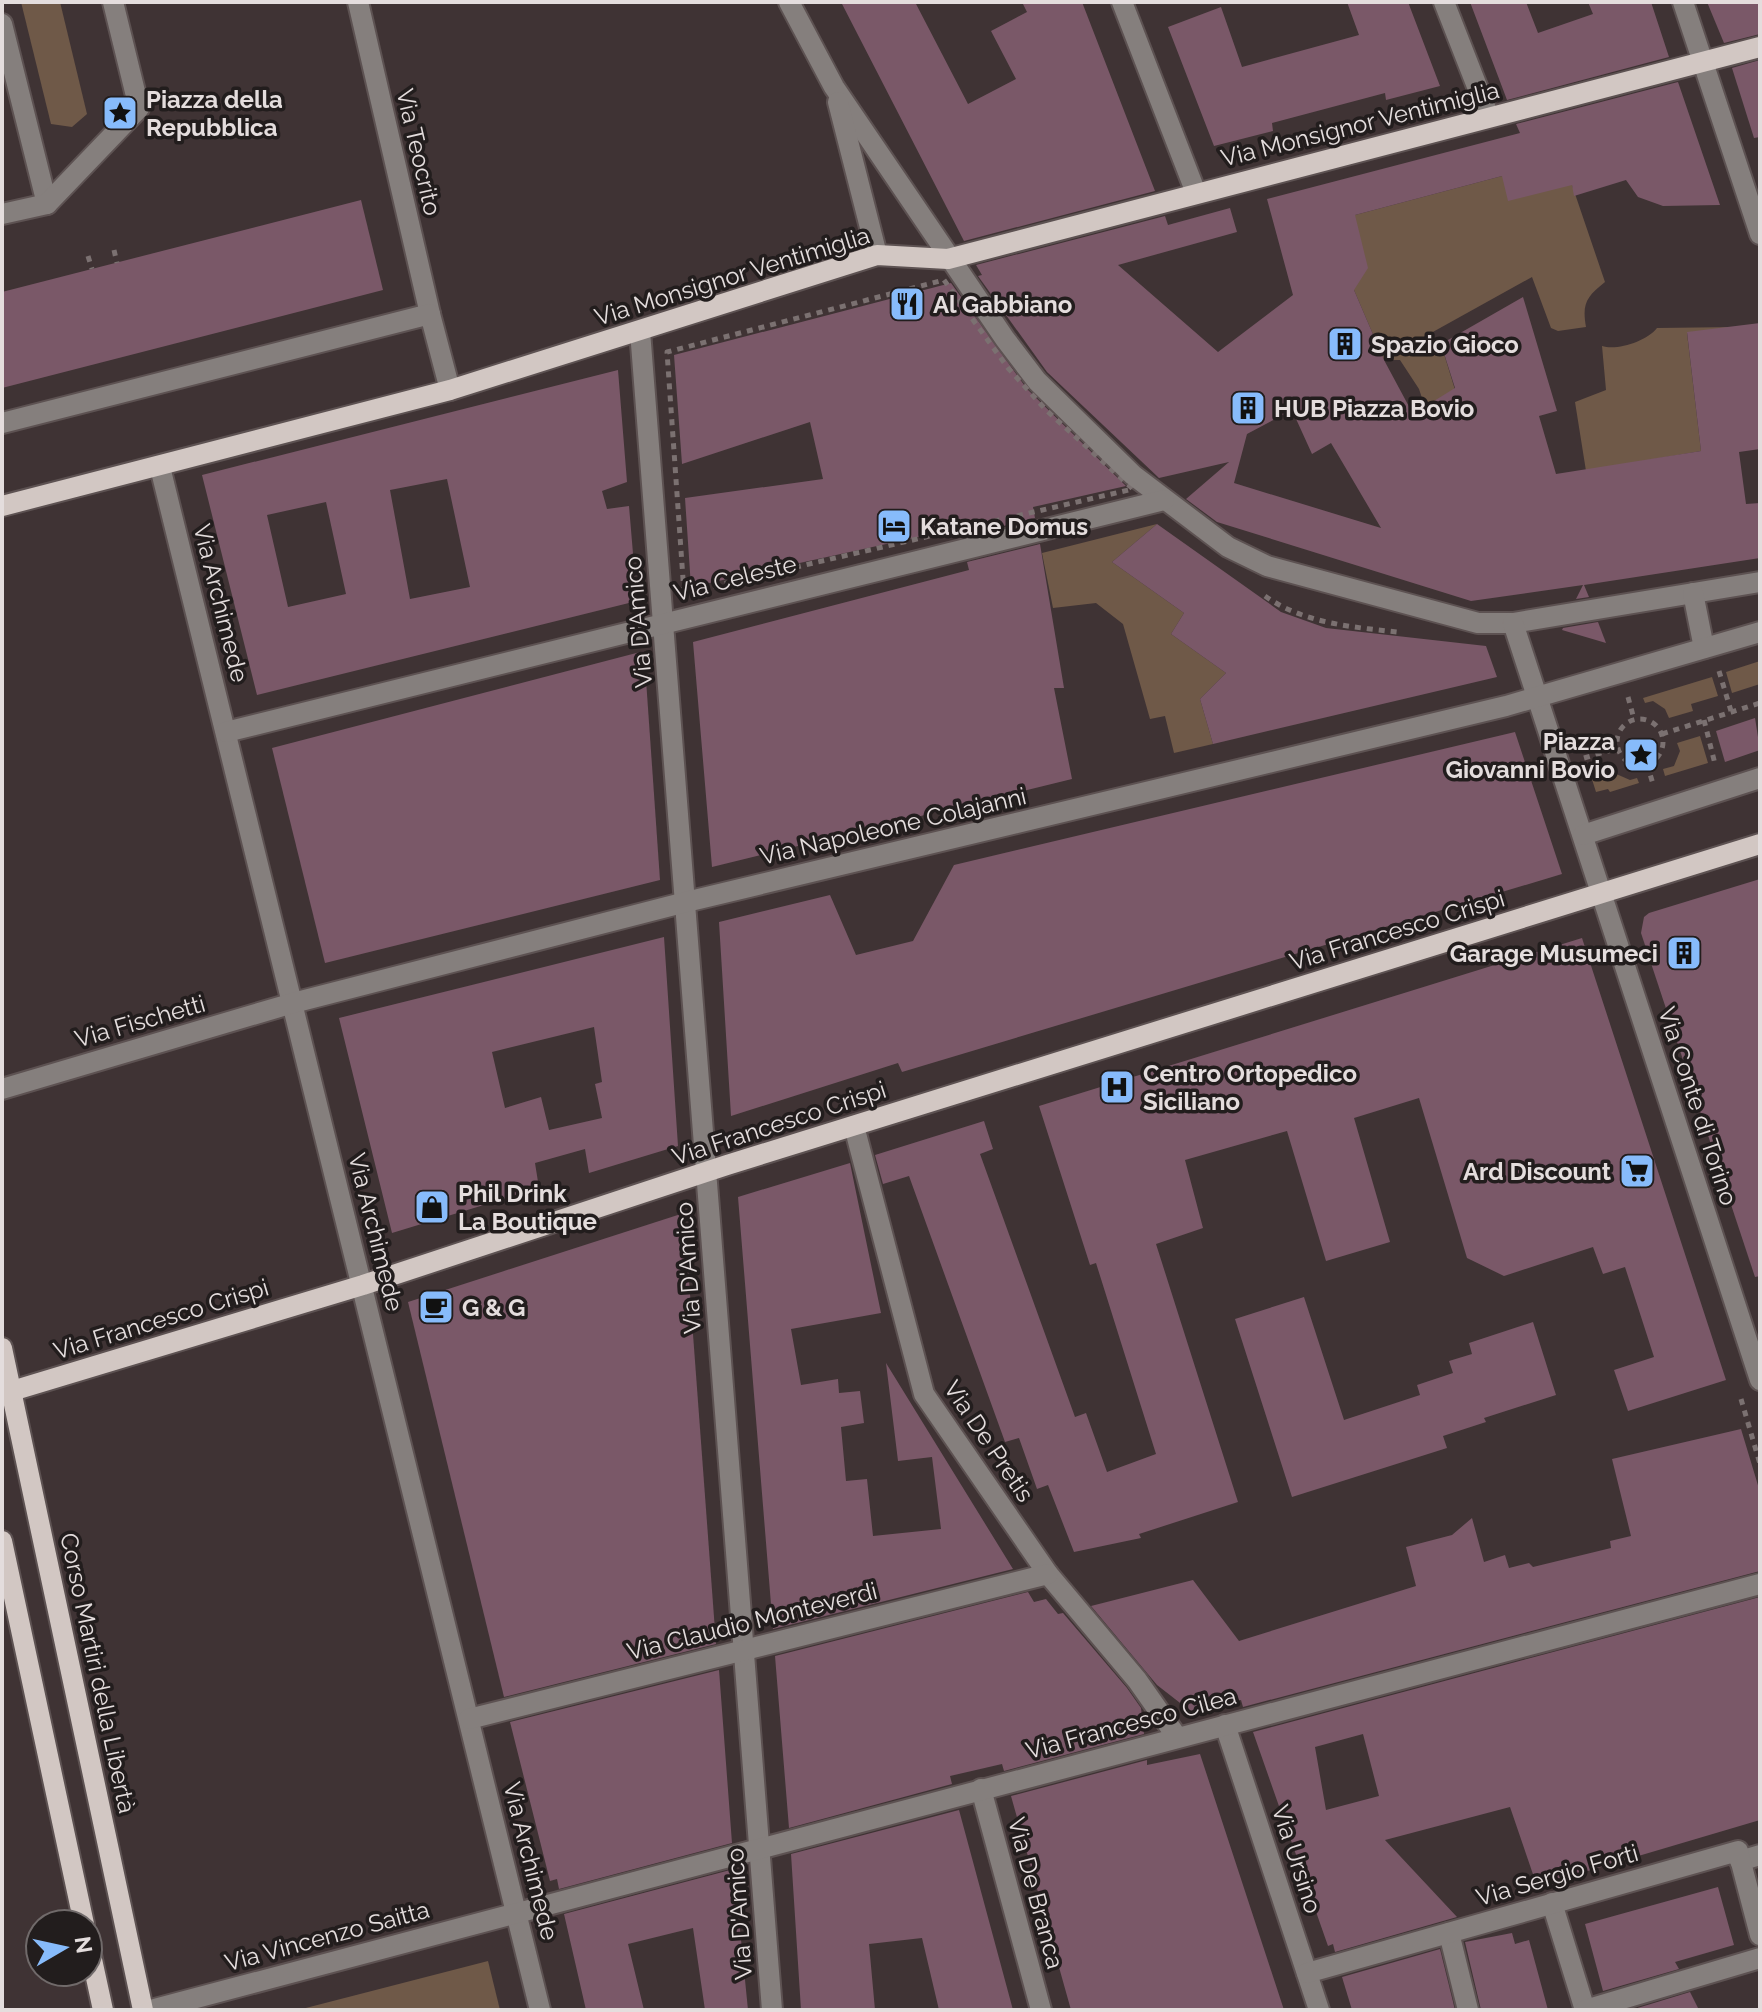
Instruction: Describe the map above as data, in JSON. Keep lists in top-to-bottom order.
{
  "streets": {
    "main road": ["Via Monsignor Ventimiglia", "Via Francesco Crispi", "Corso Martiri della Libertà"],
    "street": [
      "Via Teocrito",
      "Via Celeste",
      "Via Archimede",
      "Via D'Amico",
      "Via Napoleone Colajanni",
      "Via Fischetti",
      "Via Conte di Torino",
      "Via De Pretis",
      "Via Claudio Monteverdi",
      "Via Francesco Cilea",
      "Via Ursino",
      "Via Sergio Forti",
      "Via De Branca",
      "Via Vincenzo Saitta"
    ]
  },
  "crossings": [
    ["Via Monsignor Ventimiglia", "Via Teocrito"],
    ["Via Monsignor Ventimiglia", "Via Archimede"],
    ["Via Monsignor Ventimiglia", "Via D'Amico"],
    ["Via Celeste", "Via Archimede"],
    ["Via Celeste", "Via D'Amico"],
    ["Via Archimede", "Via Napoleone Colajanni"],
    ["Via Archimede", "Via Francesco Crispi"],
    ["Via Archimede", "Via Fischetti"],
    ["Via Archimede", "Via Claudio Monteverdi"],
    ["Via Archimede", "Via Francesco Cilea"],
    ["Via Archimede", "Via Vincenzo Saitta"],
    ["Via D'Amico", "Via Napoleone Colajanni"],
    ["Via D'Amico", "Via Francesco Crispi"],
    ["Via D'Amico", "Via Claudio Monteverdi"],
    ["Via D'Amico", "Via Francesco Cilea"],
    ["Via Napoleone Colajanni", "Via Fischetti"],
    ["Via Francesco Crispi", "Via Conte di Torino"],
    ["Via Francesco Crispi", "Via De Pretis"],
    ["Via Francesco Crispi", "Corso Martiri della Libertà"],
    ["Via De Pretis", "Via Claudio Monteverdi"],
    ["Via De Pretis", "Via Francesco Cilea"],
    ["Via Francesco Cilea", "Via Ursino"],
    ["Via Francesco Cilea", "Via De Branca"],
    ["Via Francesco Cilea", "Via Vincenzo Saitta"],
    ["Via Ursino", "Via Sergio Forti"]
  ],
  "places": {
    "place": ["Piazza della Repubblica", "Piazza Giovanni Bovio"],
    "restaurant": ["Al Gabbiano"],
    "building": ["Spazio Gioco", "HUB Piazza Bovio", "Garage Musumeci"],
    "hotel": ["Katane Domus"],
    "hospital": ["Centro Ortopedico Siciliano"],
    "supermarket": ["Ard Discount"],
    "shop": ["Phil Drink La Boutique"],
    "cafe": ["G & G"]
  },
  "north": "right"
}
